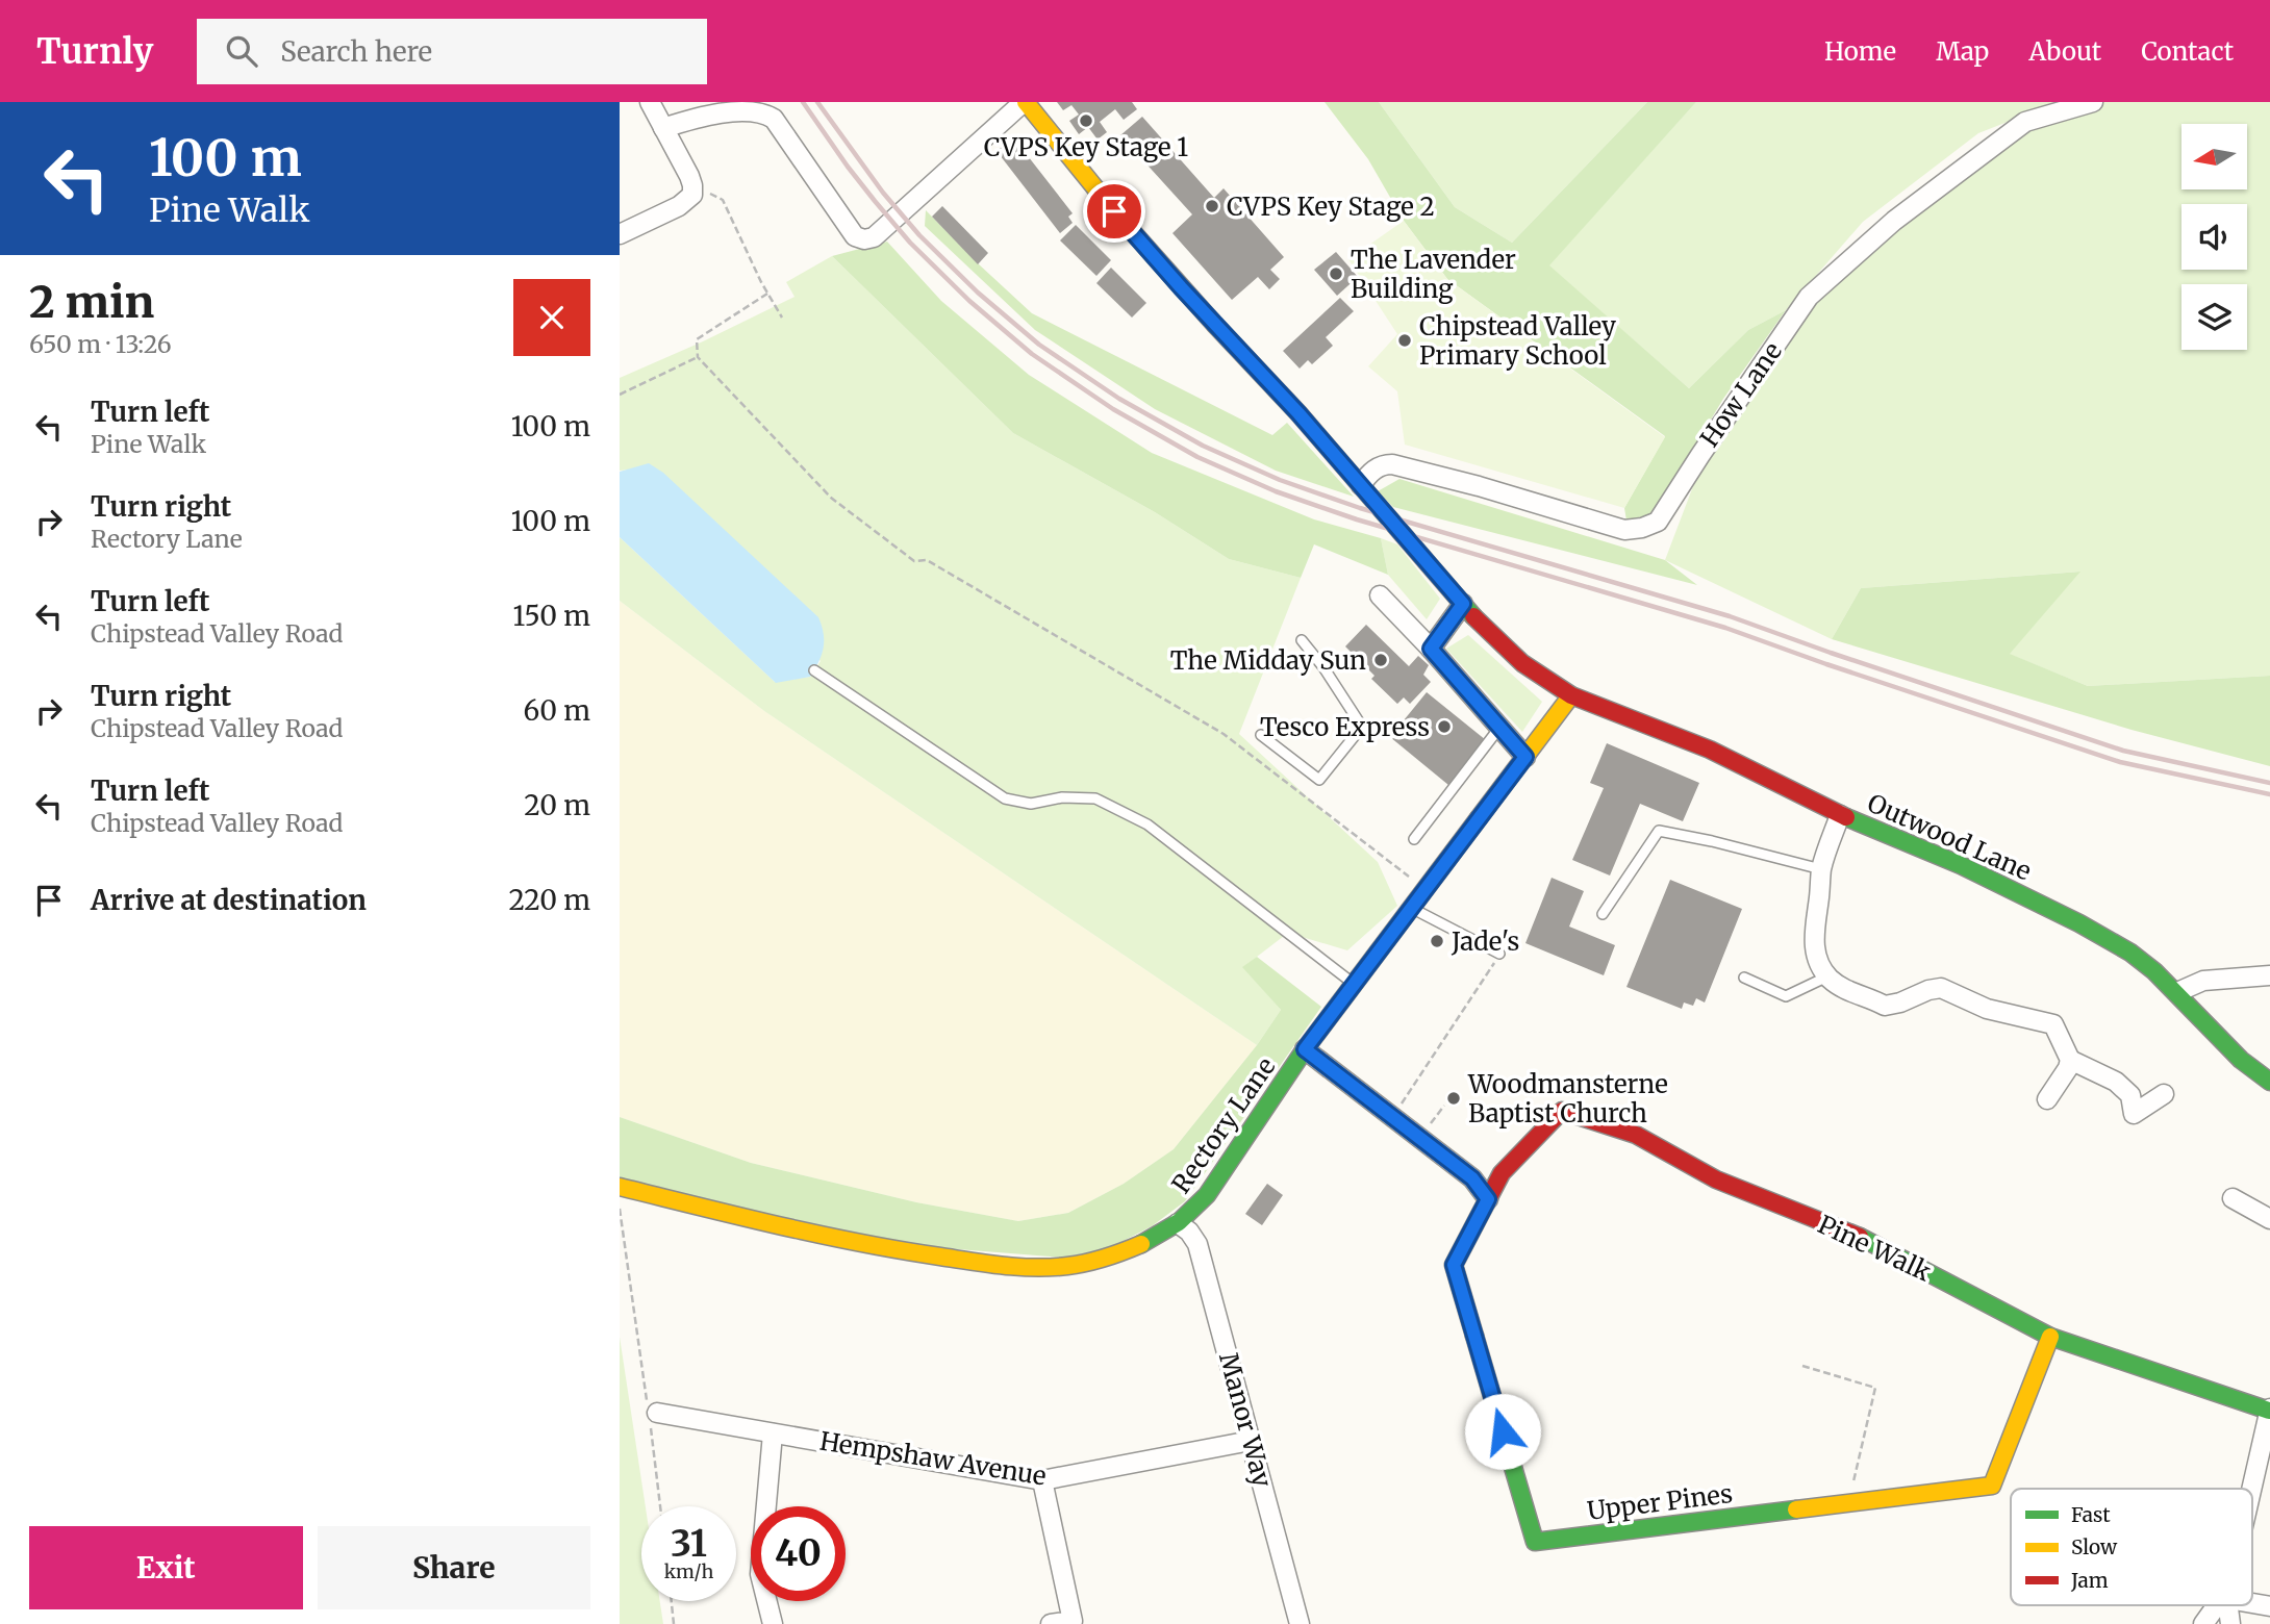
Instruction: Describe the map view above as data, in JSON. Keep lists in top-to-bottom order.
{
  "streets": {
    "main road": [
      "Outwood Lane",
      "Rectory Lane",
      "Pine Walk",
      "Upper Pines"
    ],
    "street": ["How Lane", "Manor Way", "Hempshaw Avenue"]
  },
  "crossings": [
    ["How Lane", "Outwood Lane"],
    ["Outwood Lane", "Rectory Lane"],
    ["Rectory Lane", "Manor Way"],
    ["Pine Walk", "Upper Pines"],
    ["Manor Way", "Hempshaw Avenue"]
  ],
  "places": [
    "CVPS Key Stage 1",
    "CVPS Key Stage 2",
    "The Lavender Building",
    "Chipstead Valley Primary School",
    "The Midday Sun",
    "Tesco Express",
    "Jade's",
    "Woodmansterne Baptist Church"
  ],
  "legend": ["Fast", "Slow", "Jam"],
  "north": "left",
  "page": {
    "header": "Turnly",
    "search": "Search here",
    "nav": [
      "Home",
      "Map",
      "About",
      "Contact"
    ],
    "turn": ["100 m", "Pine Walk"],
    "heading": ["2 min", "650 m · 13:26"],
    "list": [
      {
        "name": "Turn left",
        "note": "Pine Walk",
        "value": "100 m"
      },
      {
        "name": "Turn right",
        "note": "Rectory Lane",
        "value": "100 m"
      },
      {
        "name": "Turn left",
        "note": "Chipstead Valley Road",
        "value": "150 m"
      },
      {
        "name": "Turn right",
        "note": "Chipstead Valley Road",
        "value": "60 m"
      },
      {
        "name": "Turn left",
        "note": "Chipstead Valley Road",
        "value": "20 m"
      },
      {
        "name": "Arrive at destination",
        "value": "220 m"
      }
    ],
    "speed": "31 km/h",
    "limit": "40",
    "buttons": ["Exit", "Share"]
  }
}
